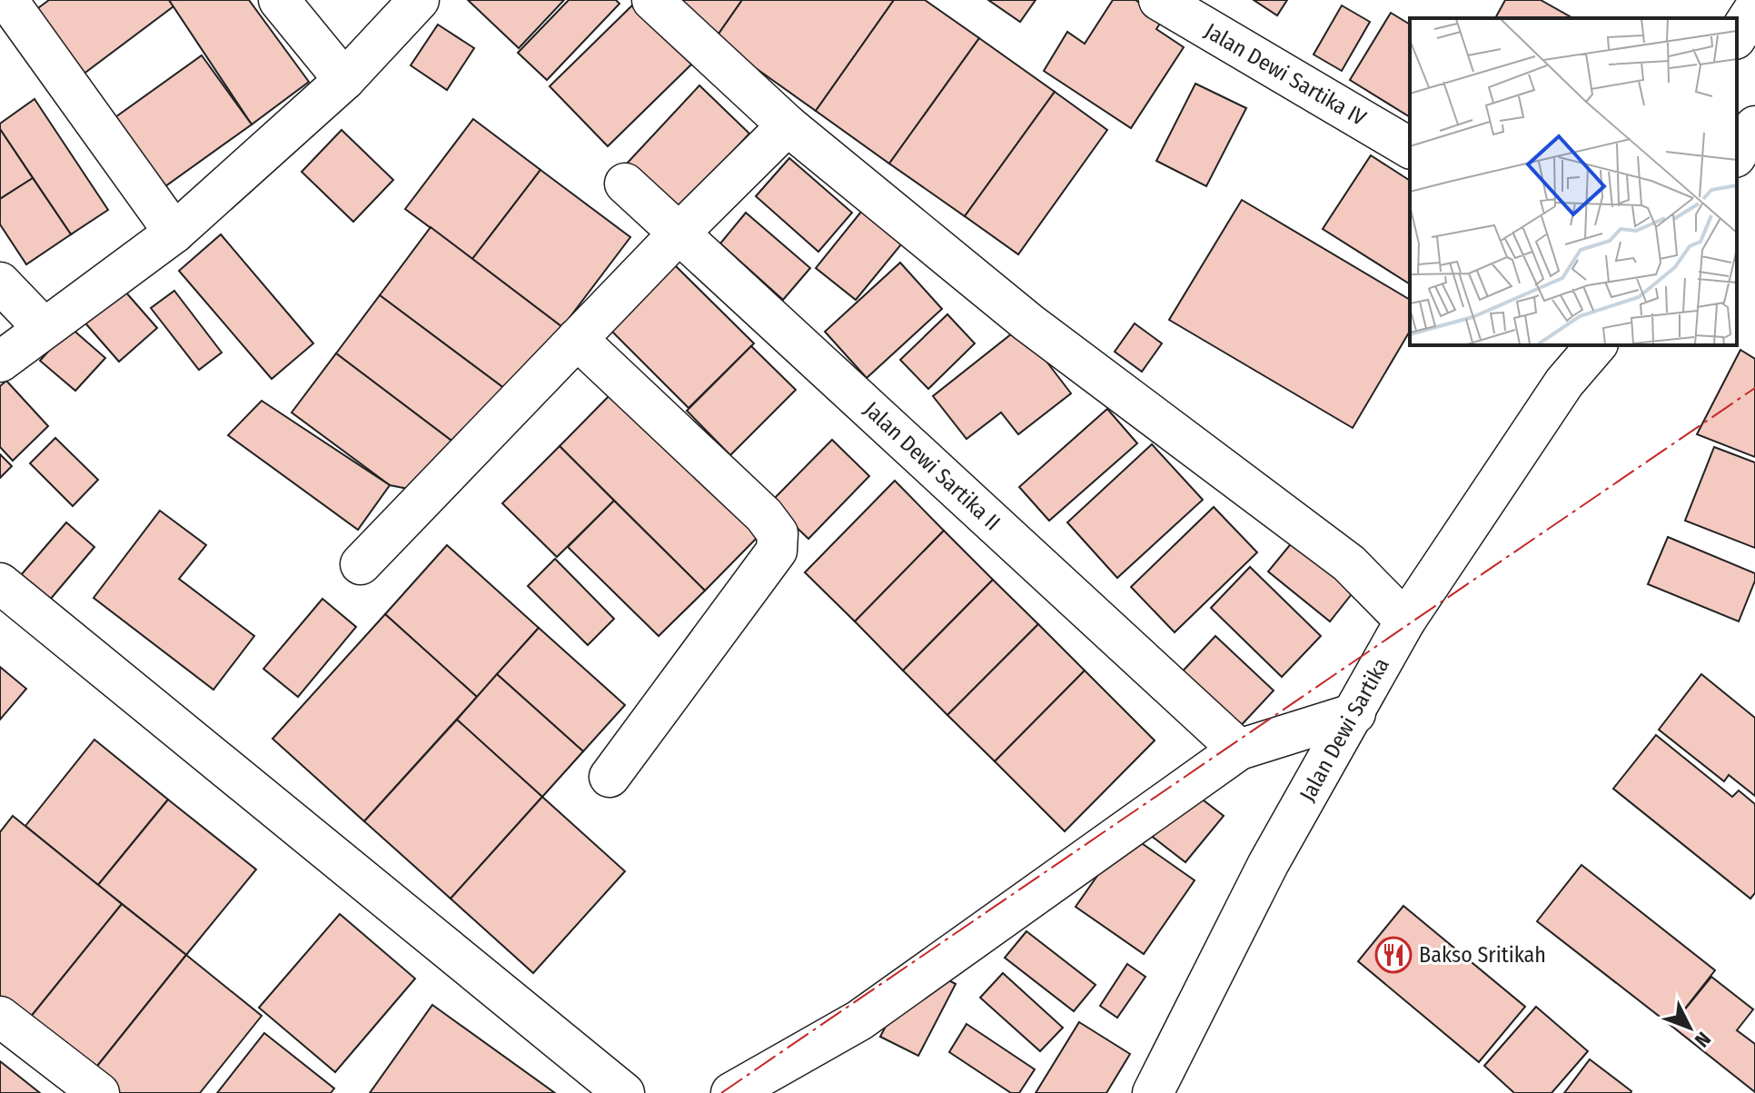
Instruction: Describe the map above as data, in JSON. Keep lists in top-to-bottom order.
{
  "streets": {
    "street": ["Jalan Dewi Sartika IV", "Jalan Dewi Sartika II", "Jalan Dewi Sartika"]
  },
  "places": {
    "restaurant": ["Bakso Sritikah"]
  },
  "north": "bottom right"
}
